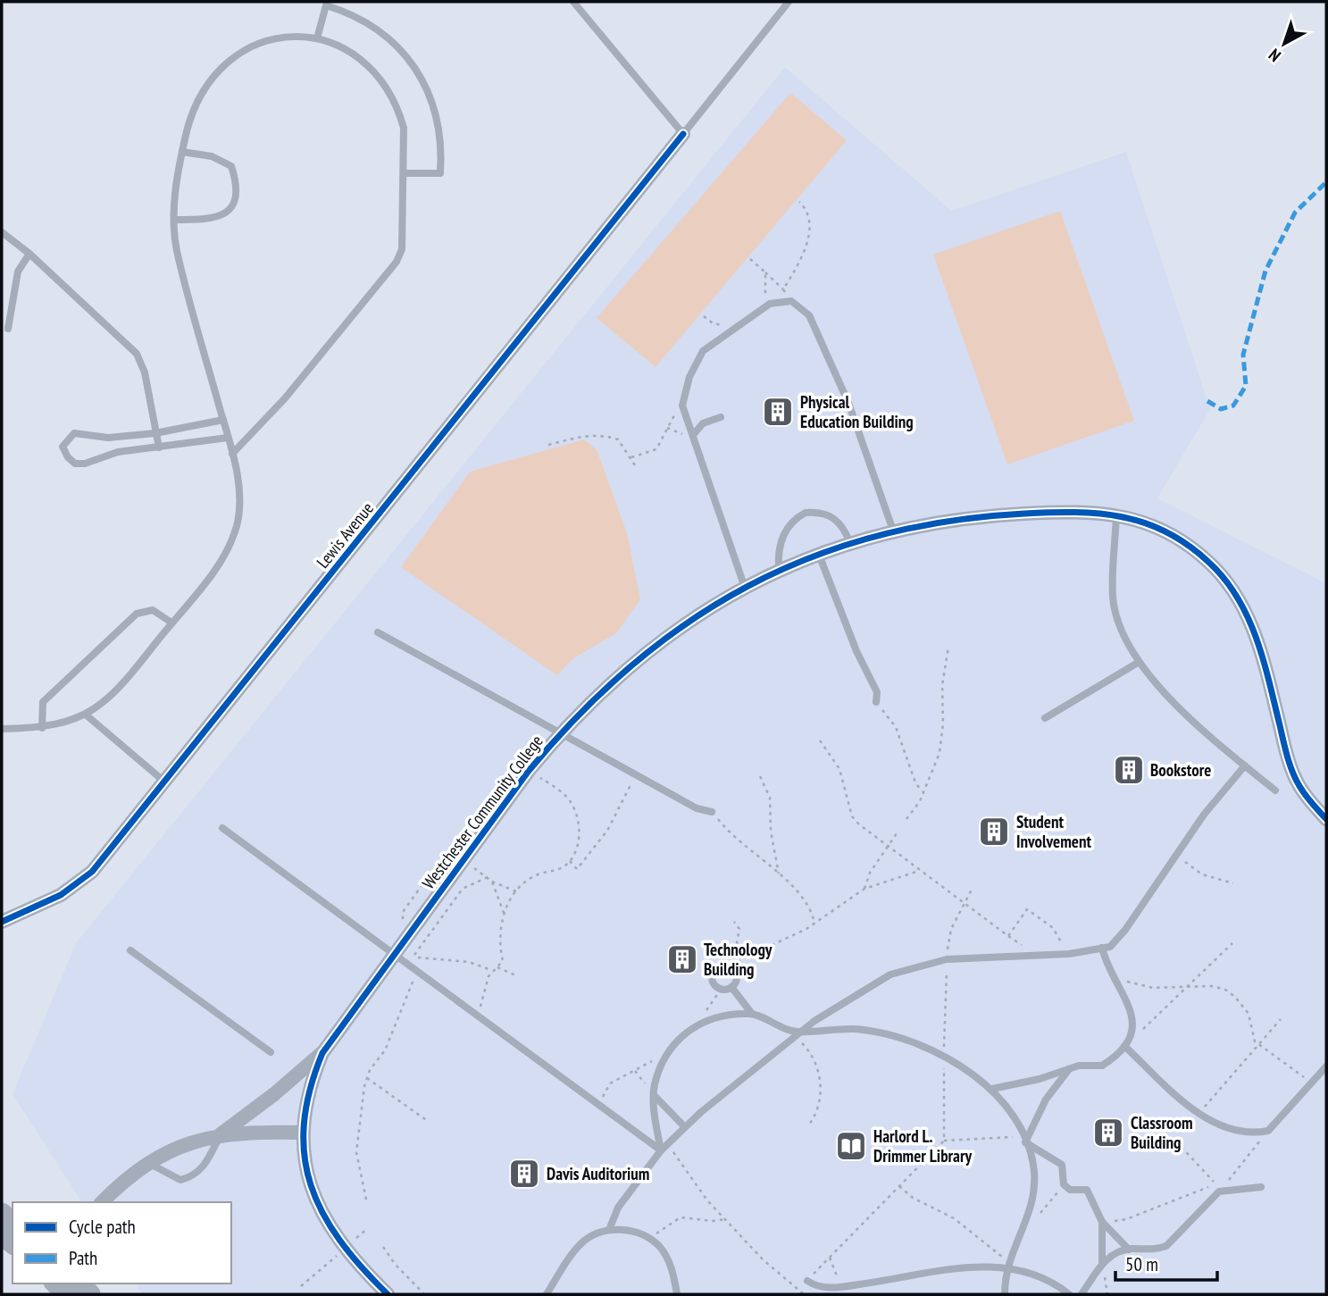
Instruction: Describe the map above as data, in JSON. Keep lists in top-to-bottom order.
{
  "streets": {
    "street": ["Lewis Avenue", "Westchester Community College"]
  },
  "places": {
    "building": [
      "Physical Education Building",
      "Bookstore",
      "Student Involvement",
      "Technology Building",
      "Classroom Building",
      "Davis Auditorium"
    ],
    "library": ["Harlord L. Drimmer Library"]
  },
  "legend": ["Cycle path", "Path"],
  "scale_bar": "50 m",
  "north": "bottom left"
}
